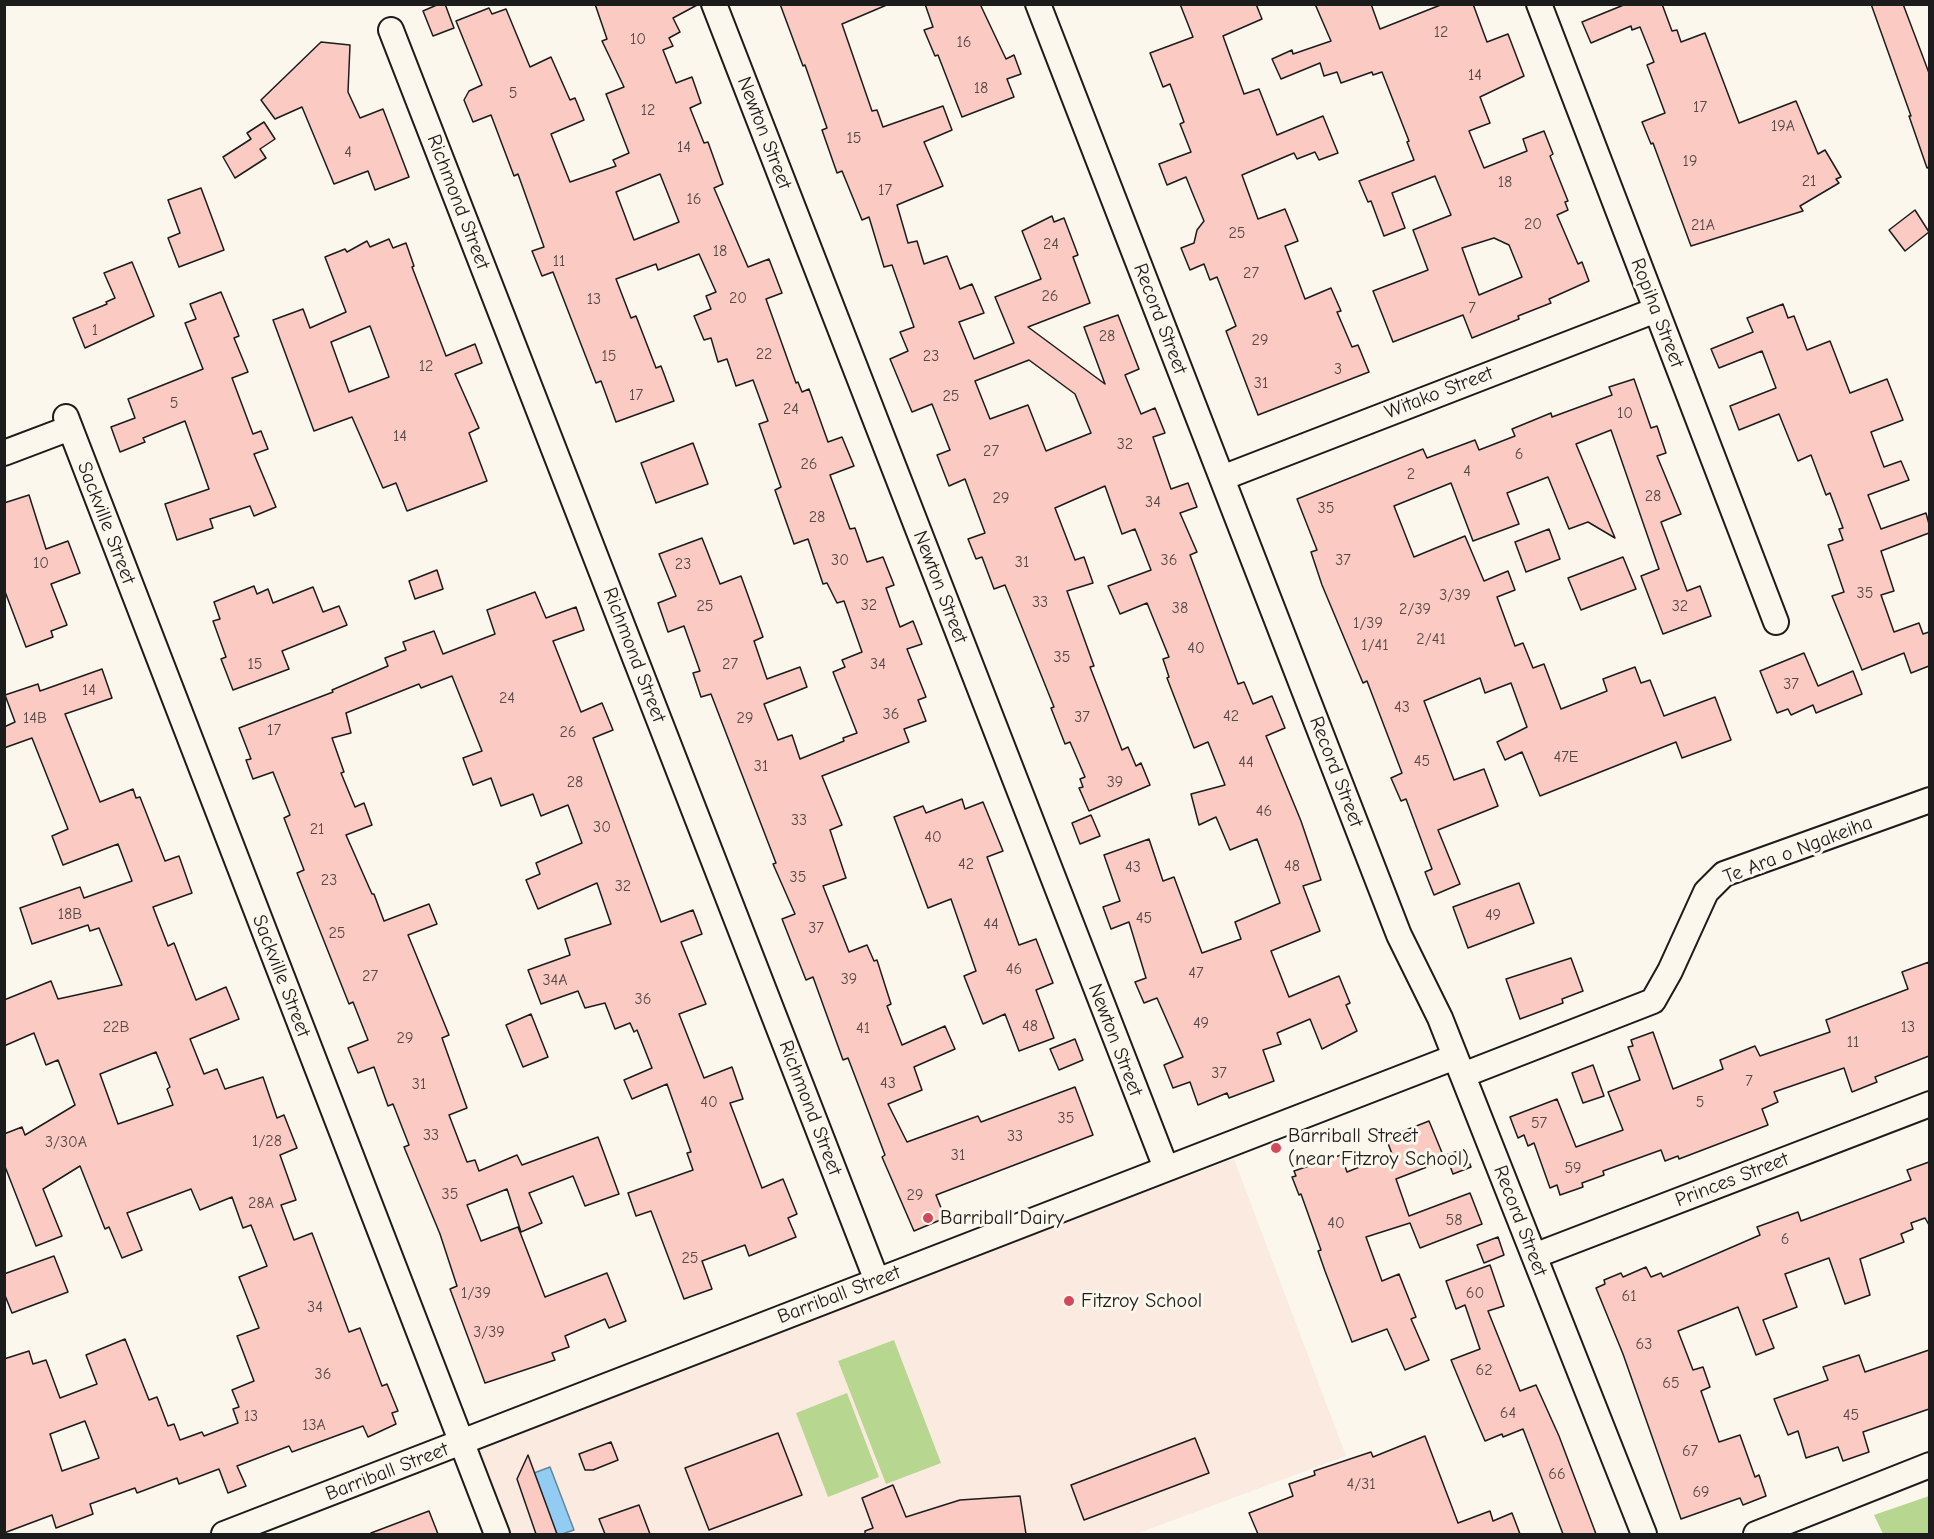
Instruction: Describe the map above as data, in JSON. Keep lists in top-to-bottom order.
{
  "streets": {
    "street": [
      "Newton Street",
      "Richmond Street",
      "Ropiha Street",
      "Record Street",
      "Witako Street",
      "Sackville Street",
      "Te Ara o Ngakeiha",
      "Princes Street",
      "Barriball Street"
    ]
  },
  "crossings": [
    ["Newton Street", "Barriball Street"],
    ["Richmond Street", "Barriball Street"],
    ["Ropiha Street", "Witako Street"],
    ["Record Street", "Witako Street"],
    ["Record Street", "Te Ara o Ngakeiha"],
    ["Record Street", "Princes Street"],
    ["Record Street", "Barriball Street"],
    ["Sackville Street", "Barriball Street"],
    ["Te Ara o Ngakeiha", "Barriball Street"]
  ],
  "places": ["Barriball Street (near Fitzroy School)", "Barriball Dairy", "Fitzroy School"],
  "house_numbers": [
    "12",
    "10",
    "16",
    "14",
    "18",
    "5",
    "17",
    "12",
    "19A",
    "15",
    "14",
    "4",
    "19",
    "21",
    "18",
    "17",
    "16",
    "20",
    "21A",
    "25",
    "24",
    "18",
    "11",
    "27",
    "26",
    "20",
    "13",
    "7",
    "1",
    "28",
    "29",
    "22",
    "15",
    "23",
    "12",
    "3",
    "31",
    "17",
    "25",
    "5",
    "24",
    "10",
    "14",
    "32",
    "27",
    "6",
    "26",
    "4",
    "2",
    "28",
    "29",
    "34",
    "35",
    "28",
    "30",
    "36",
    "37",
    "31",
    "10",
    "23",
    "35",
    "3/39",
    "33",
    "32",
    "25",
    "32",
    "38",
    "2/39",
    "1/39",
    "2/41",
    "1/41",
    "40",
    "35",
    "15",
    "27",
    "34",
    "37",
    "14",
    "24",
    "43",
    "36",
    "42",
    "37",
    "14B",
    "29",
    "17",
    "26",
    "47E",
    "45",
    "44",
    "31",
    "28",
    "39",
    "46",
    "33",
    "30",
    "21",
    "40",
    "42",
    "48",
    "43",
    "35",
    "23",
    "32",
    "18B",
    "49",
    "45",
    "44",
    "37",
    "25",
    "46",
    "47",
    "27",
    "39",
    "34A",
    "36",
    "49",
    "48",
    "22B",
    "13",
    "41",
    "29",
    "11",
    "37",
    "7",
    "43",
    "31",
    "40",
    "5",
    "35",
    "57",
    "33",
    "33",
    "1/28",
    "3/30A",
    "31",
    "59",
    "35",
    "29",
    "28A",
    "58",
    "40",
    "6",
    "25",
    "1/39",
    "60",
    "61",
    "34",
    "3/39",
    "63",
    "62",
    "36",
    "65",
    "64",
    "45",
    "13",
    "13A",
    "67",
    "66",
    "4/31",
    "69"
  ]
}
